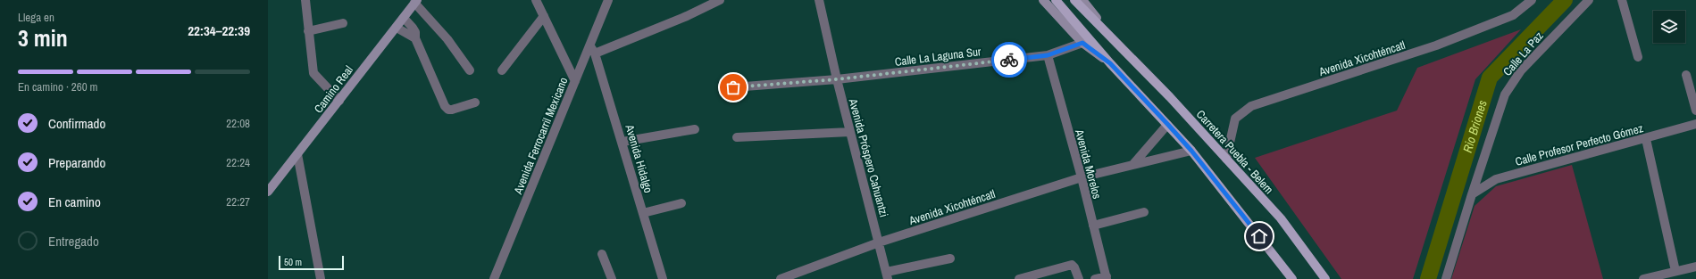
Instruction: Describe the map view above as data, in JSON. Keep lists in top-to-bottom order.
{
  "streets": {
    "main road": ["Camino Real", "Carretera Puebla - Belem"],
    "street": [
      "Calle La Paz",
      "Calle La Laguna Sur",
      "Avenida Xicohténcatl",
      "Avenida Ferrocarril Mexicano",
      "Calle Profesor Perfecto Gómez",
      "Avenida Próspero Cahuantzi",
      "Avenida Hidalgo",
      "Avenida Morelos"
    ]
  },
  "crossings": [
    ["Calle La Paz", "Calle Profesor Perfecto Gómez"],
    ["Calle La Laguna Sur", "Avenida Próspero Cahuantzi"],
    ["Calle La Laguna Sur", "Avenida Morelos"],
    ["Avenida Xicohténcatl", "Carretera Puebla - Belem"],
    ["Avenida Xicohténcatl", "Avenida Próspero Cahuantzi"],
    ["Avenida Xicohténcatl", "Avenida Morelos"],
    ["Avenida Ferrocarril Mexicano", "Avenida Hidalgo"]
  ],
  "water": ["Rio Briones"],
  "scale_bar": "50 m",
  "page": {
    "heading": ["3 min", "Llega en", "22:34–22:39"],
    "bar": "En camino · 260 m",
    "list": [
      ["Confirmado", "22:08"],
      ["Preparando", "22:24"],
      ["En camino", "22:27"],
      "Entregado"
    ],
    "scale": "50 m"
  }
}
